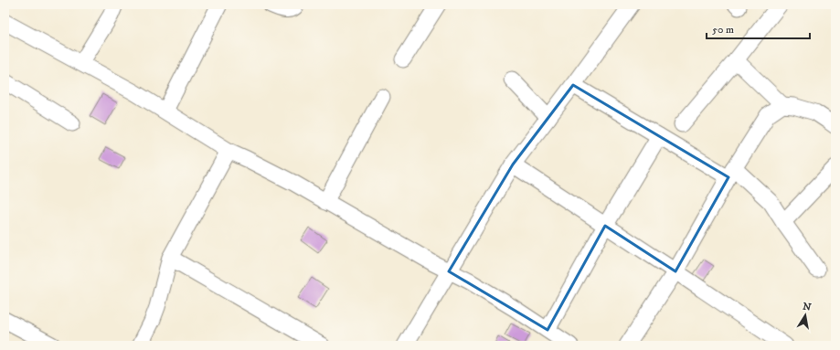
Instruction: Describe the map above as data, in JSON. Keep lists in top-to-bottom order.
{
  "scale_bar": "50 m",
  "north": "top"
}
